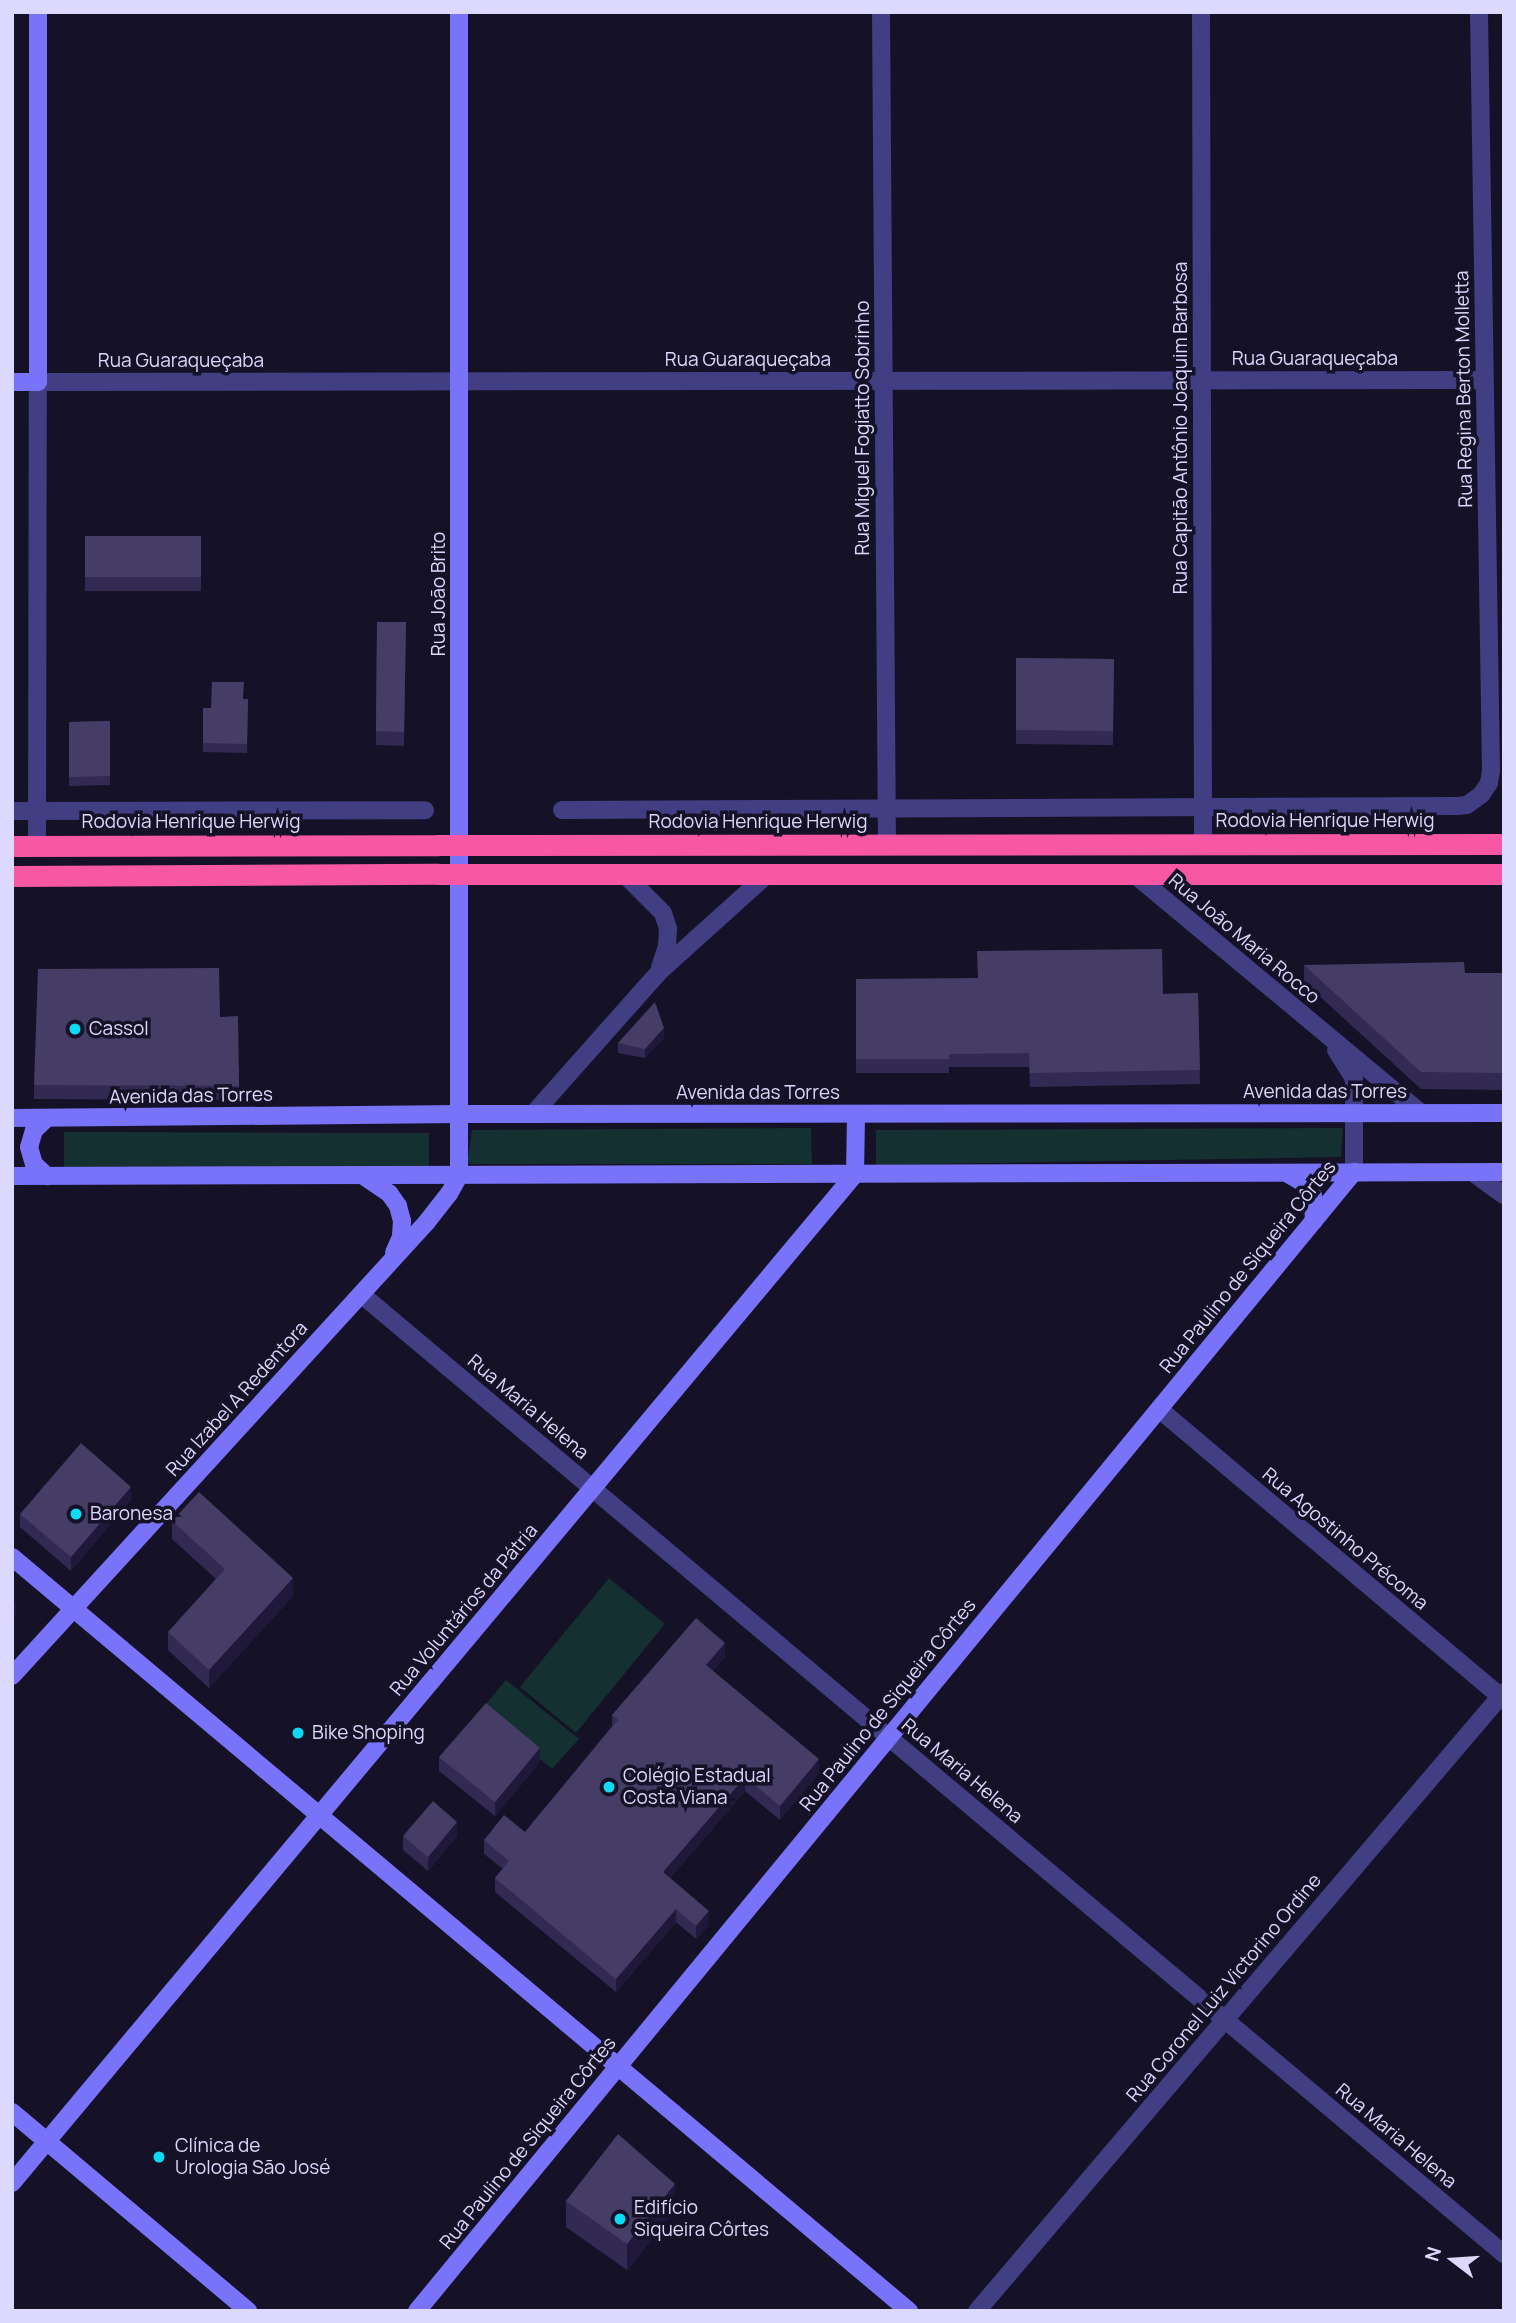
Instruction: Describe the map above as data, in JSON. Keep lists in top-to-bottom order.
{
  "streets": {
    "highway": ["Rodovia Henrique Herwig"],
    "main road": [
      "Rua Guaraqueçaba",
      "Rua João Brito",
      "Avenida das Torres",
      "Rua Paulino de Siqueira Côrtes",
      "Rua Izabel A Redentora",
      "Rua Voluntários da Pátria"
    ],
    "street": [
      "Rua Regina Berton Molletta",
      "Rua Miguel Fogiatto Sobrinho",
      "Rua Capitão Antônio Joaquim Barbosa",
      "Rua João Maria Rocco",
      "Rua Maria Helena",
      "Rua Agostinho Précoma",
      "Rua Coronel Luiz Victorino Ordine"
    ]
  },
  "crossings": [
    ["Rua Guaraqueçaba", "Rua Regina Berton Molletta"],
    ["Rua Guaraqueçaba", "Rua Miguel Fogiatto Sobrinho"],
    ["Rua Guaraqueçaba", "Rua Capitão Antônio Joaquim Barbosa"],
    ["Rua Guaraqueçaba", "Rua João Brito"],
    ["Rua Regina Berton Molletta", "Rua Capitão Antônio Joaquim Barbosa"],
    ["Rua Miguel Fogiatto Sobrinho", "Rodovia Henrique Herwig"],
    ["Rua Capitão Antônio Joaquim Barbosa", "Rodovia Henrique Herwig"],
    ["Rua João Brito", "Avenida das Torres"],
    ["Rua João Brito", "Rua Izabel A Redentora"],
    ["Rua João Maria Rocco", "Avenida das Torres"],
    ["Rua João Maria Rocco", "Rua Paulino de Siqueira Côrtes"],
    ["Avenida das Torres", "Rua Paulino de Siqueira Côrtes"],
    ["Rua Paulino de Siqueira Côrtes", "Rua Maria Helena"],
    ["Rua Paulino de Siqueira Côrtes", "Rua Agostinho Précoma"],
    ["Rua Izabel A Redentora", "Rua Maria Helena"],
    ["Rua Maria Helena", "Rua Voluntários da Pátria"],
    ["Rua Maria Helena", "Rua Coronel Luiz Victorino Ordine"],
    ["Rua Agostinho Précoma", "Rua Coronel Luiz Victorino Ordine"]
  ],
  "places": [
    "Cassol",
    "Baronesa",
    "Bike Shoping",
    "Colégio Estadual Costa Viana",
    "Clínica de Urologia São José",
    "Edifício Siqueira Côrtes"
  ],
  "north": "left"
}
